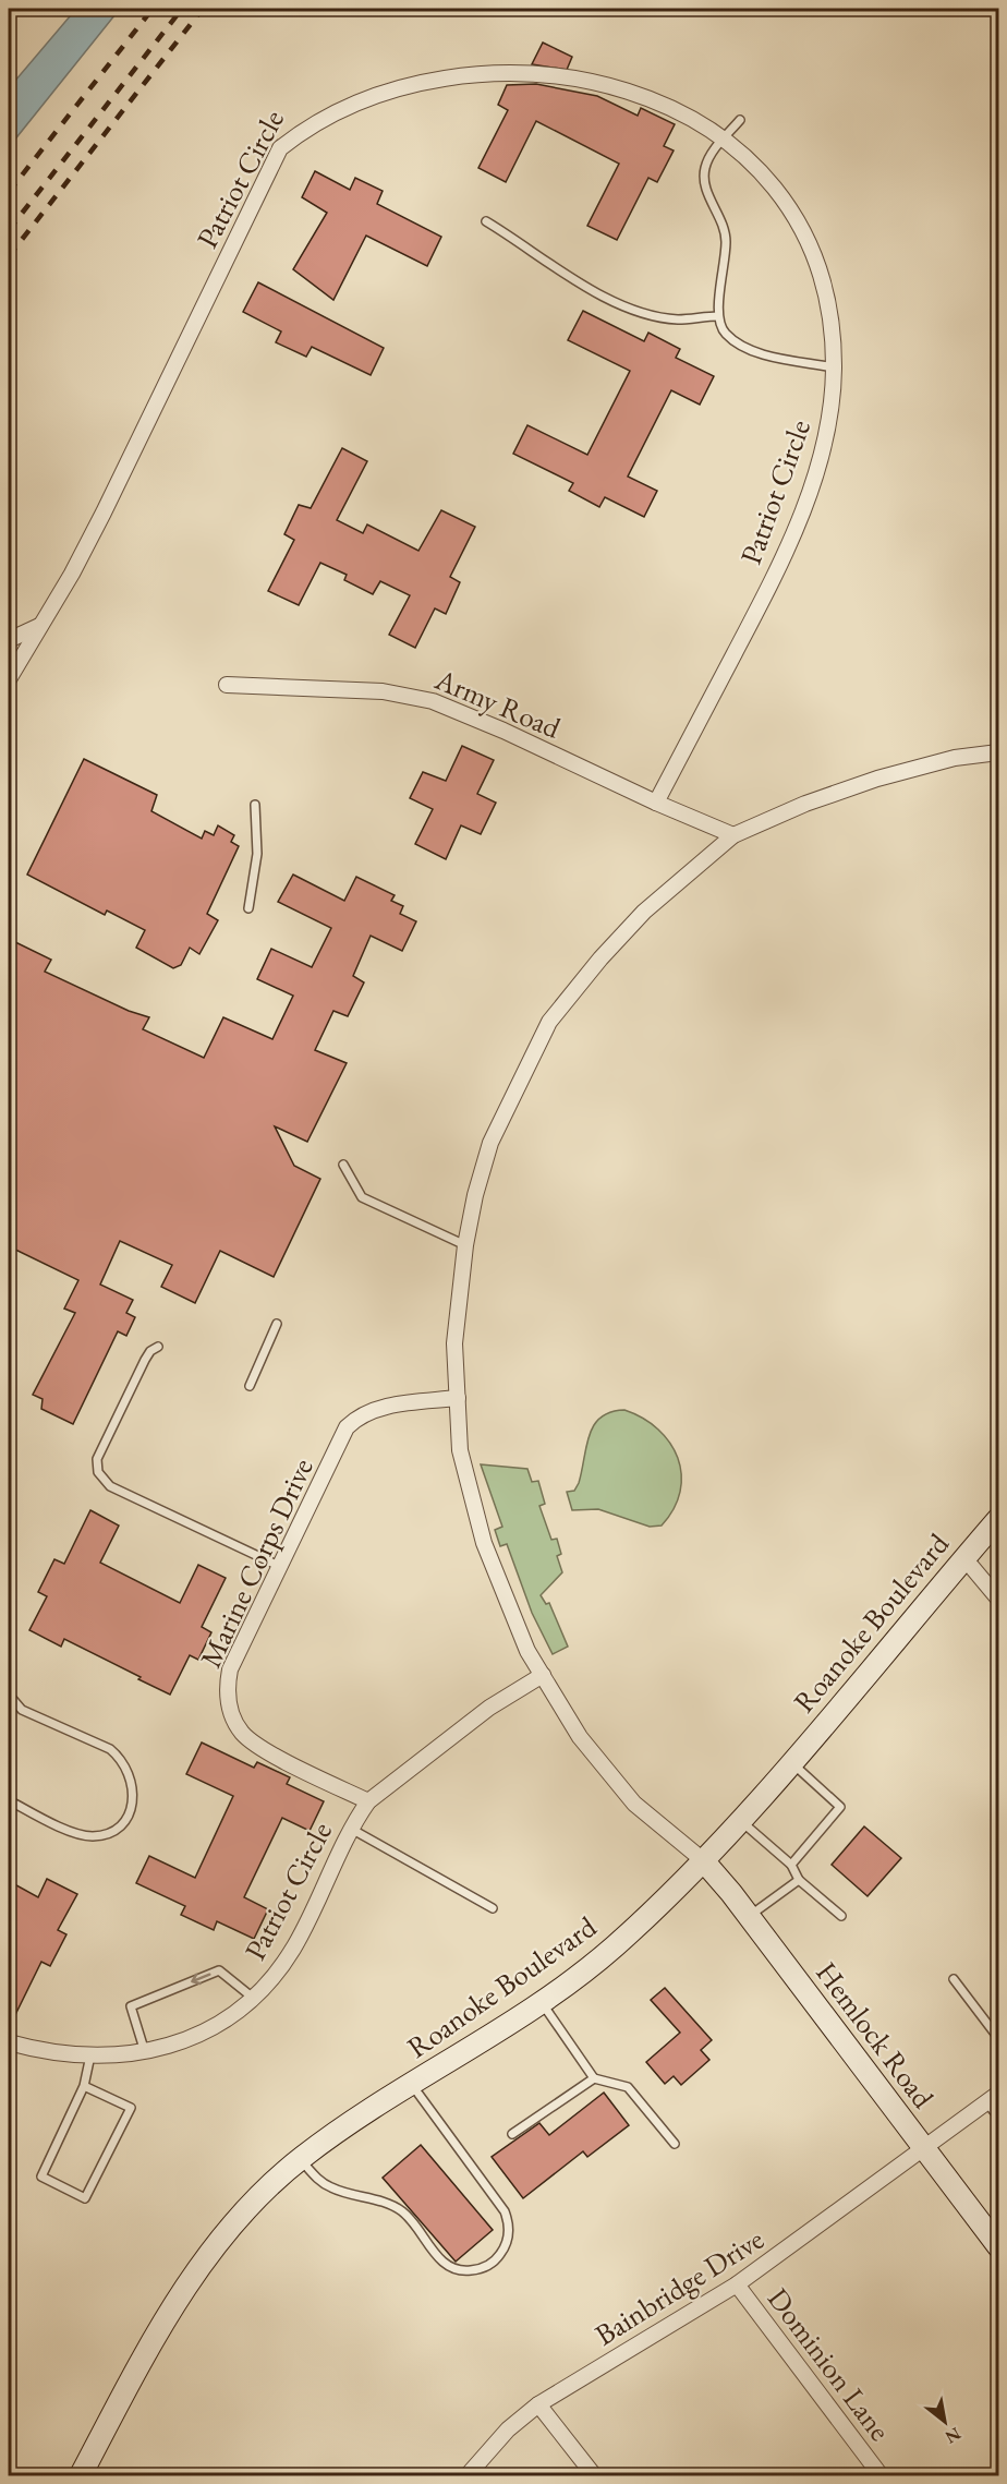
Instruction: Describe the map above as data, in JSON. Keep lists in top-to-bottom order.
{
  "streets": {
    "main road": ["Roanoke Boulevard", "Hemlock Road"],
    "street": [
      "Patriot Circle",
      "Army Road",
      "Marine Corps Drive",
      "Bainbridge Drive",
      "Dominion Lane"
    ]
  },
  "crossings": [
    ["Patriot Circle", "Army Road"],
    ["Patriot Circle", "Marine Corps Drive"],
    ["Roanoke Boulevard", "Hemlock Road"],
    ["Hemlock Road", "Bainbridge Drive"],
    ["Bainbridge Drive", "Dominion Lane"]
  ],
  "north": "bottom right"
}
